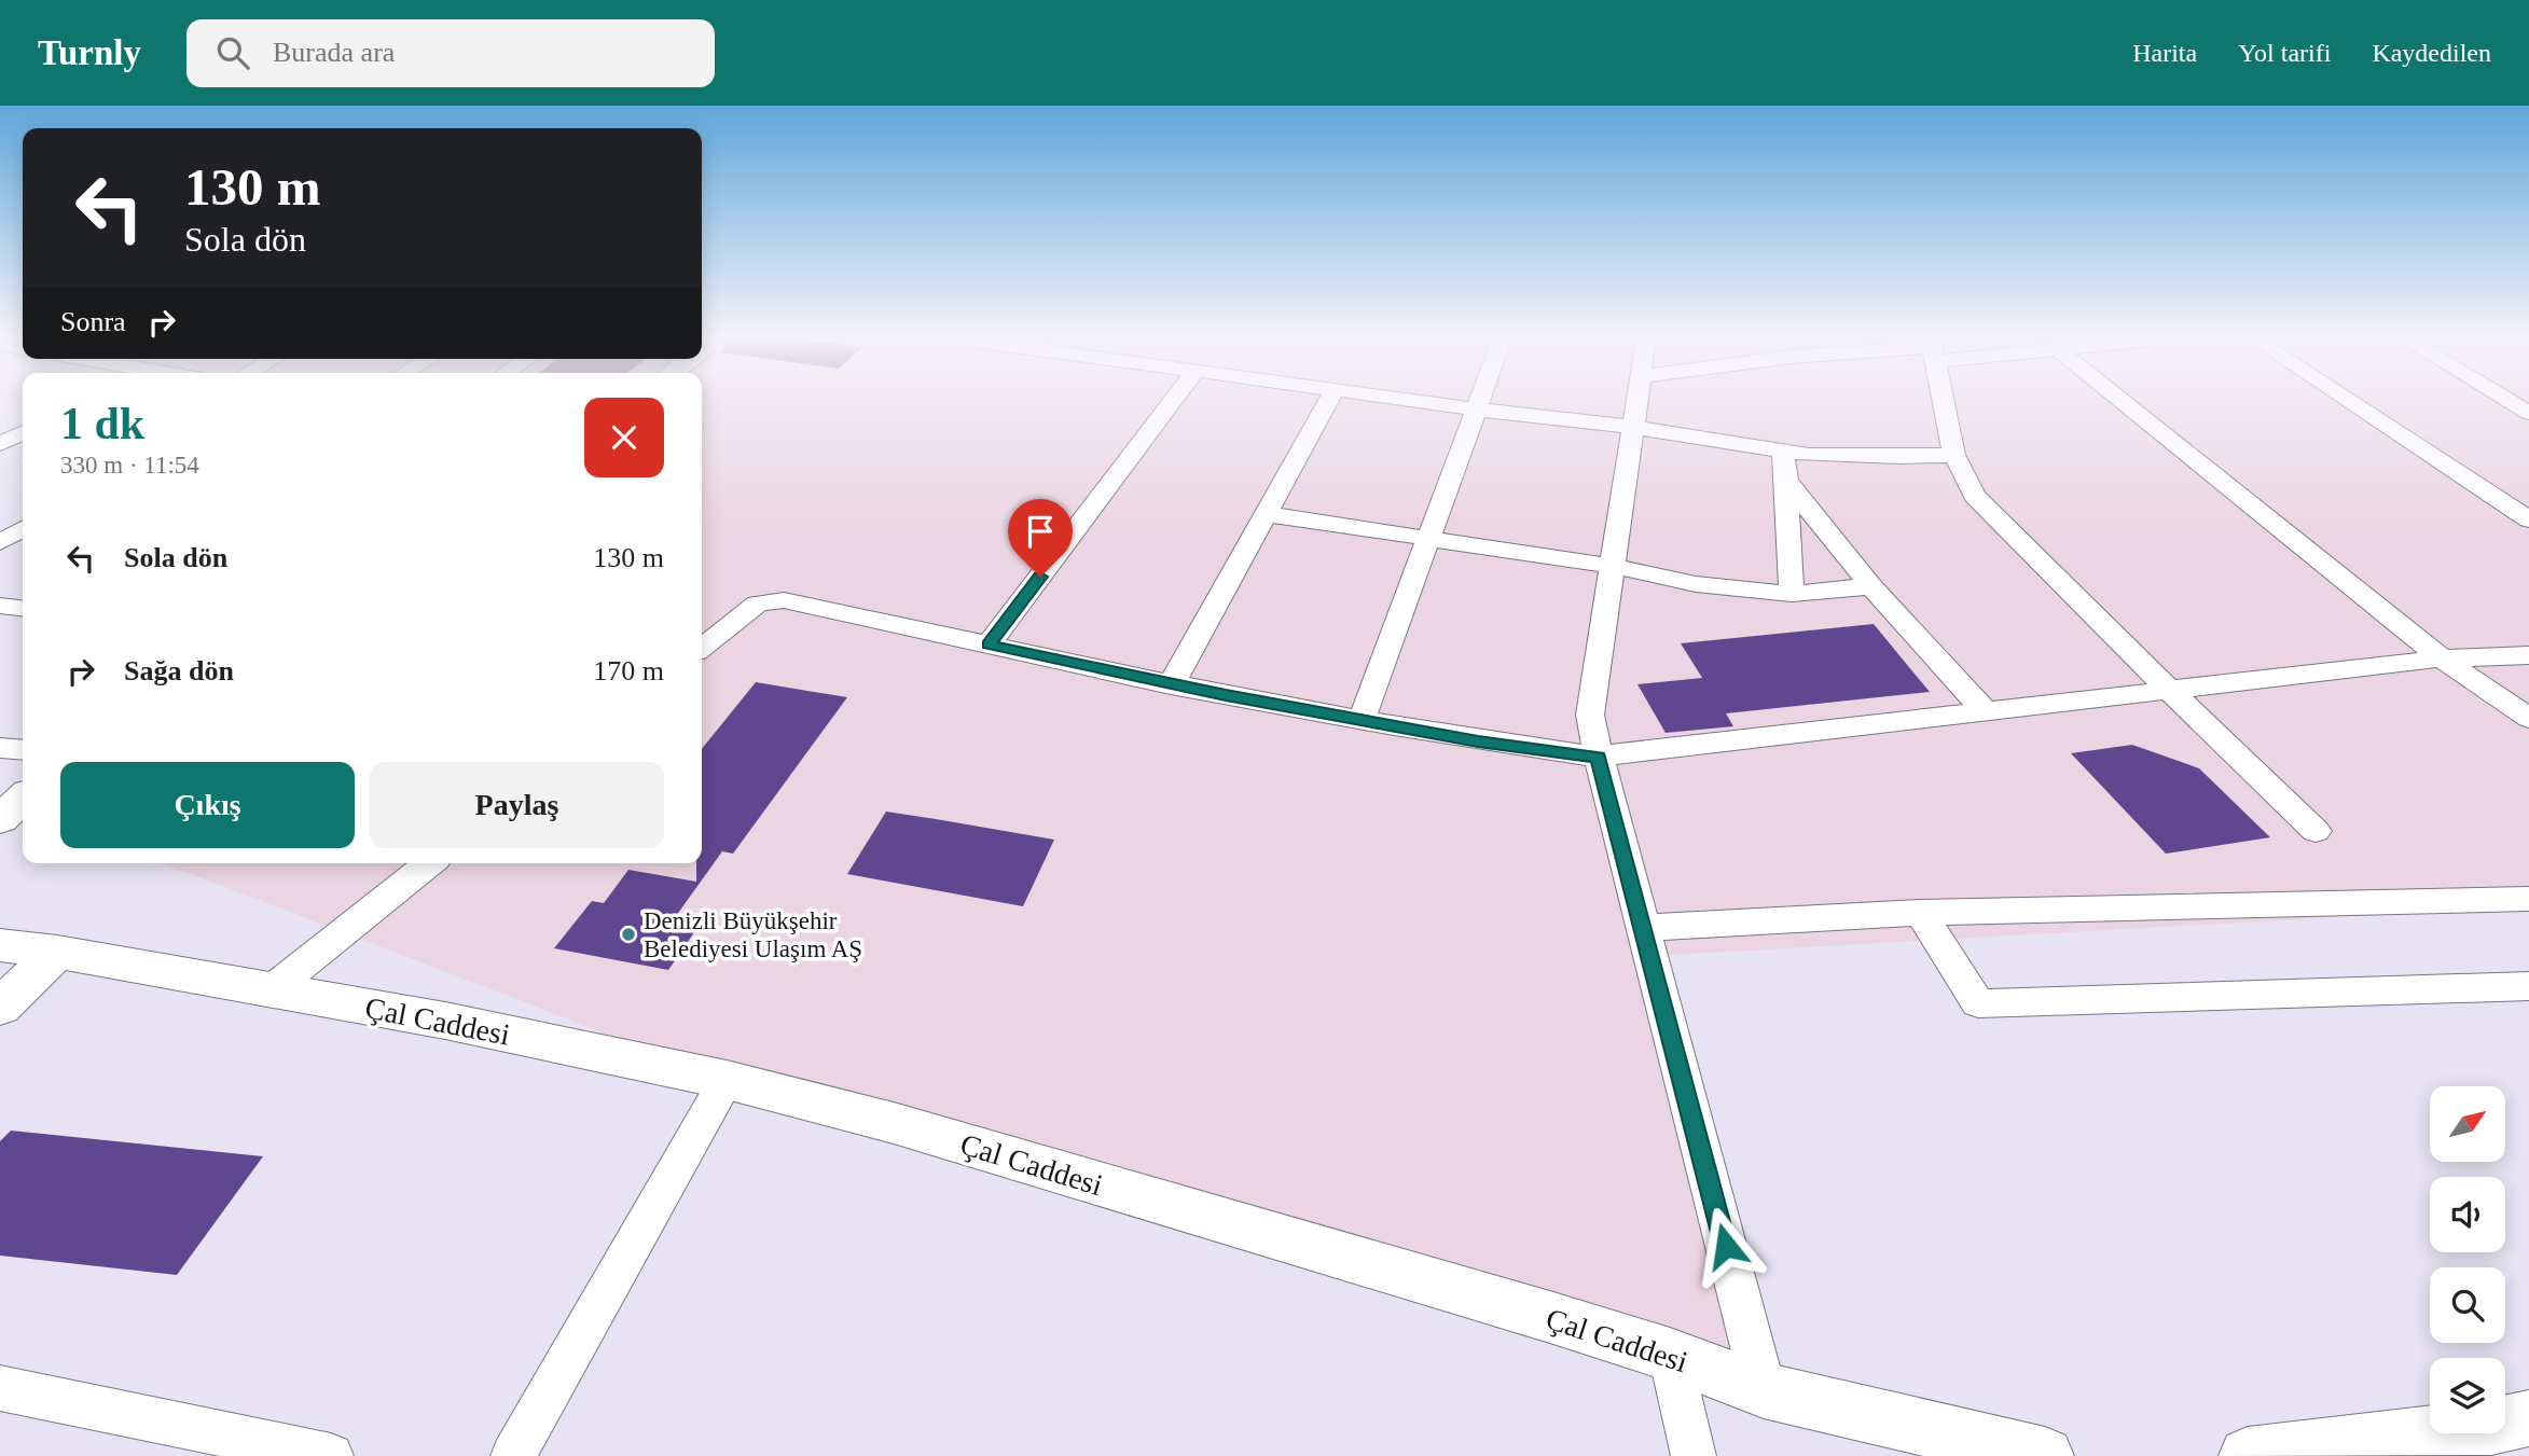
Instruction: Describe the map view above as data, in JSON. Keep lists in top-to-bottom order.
{
  "streets": {
    "street": ["Çal Caddesi"]
  },
  "places": ["Denizli Büyükşehir Belediyesi Ulaşım AŞ"],
  "north": "top right",
  "page": {
    "header": "Turnly",
    "search": "Burada ara",
    "nav": ["Harita", "Yol tarifi", "Kaydedilen"],
    "turn": ["130 m", "Sola dön"],
    "then": "Sonra",
    "heading": ["1 dk", "330 m · 11:54"],
    "list": [
      {
        "name": "Sola dön",
        "value": "130 m"
      },
      {
        "name": "Sağa dön",
        "value": "170 m"
      }
    ],
    "buttons": ["Çıkış", "Paylaş"]
  }
}
